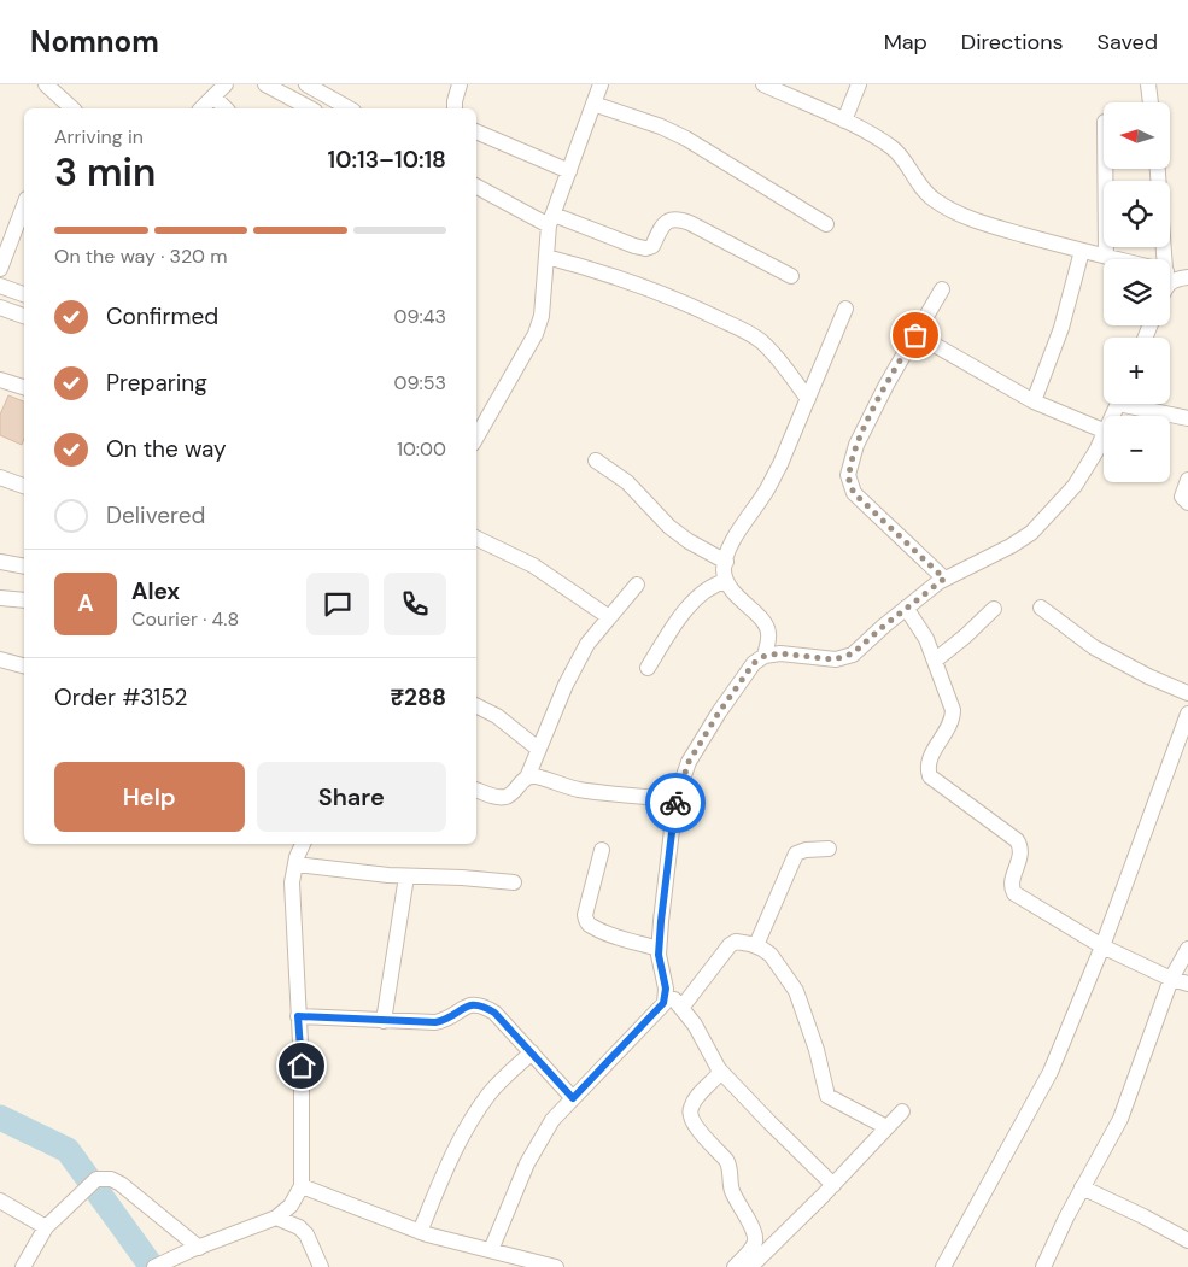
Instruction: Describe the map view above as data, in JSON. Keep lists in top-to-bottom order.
{
  "north": "left",
  "page": {
    "header": "Nomnom",
    "nav": ["Map", "Directions", "Saved"],
    "map_buttons": ["+", "−"],
    "heading": ["3 min", "Arriving in", "10:13–10:18"],
    "panel": [
      "Alex",
      "Courier · 4.8",
      "Order #3152",
      "₹288"
    ],
    "bar": "On the way · 320 m",
    "list": [
      ["Confirmed", "09:43"],
      ["Preparing", "09:53"],
      ["On the way", "10:00"],
      "Delivered"
    ],
    "round": "A",
    "buttons": ["Help", "Share"]
  }
}
